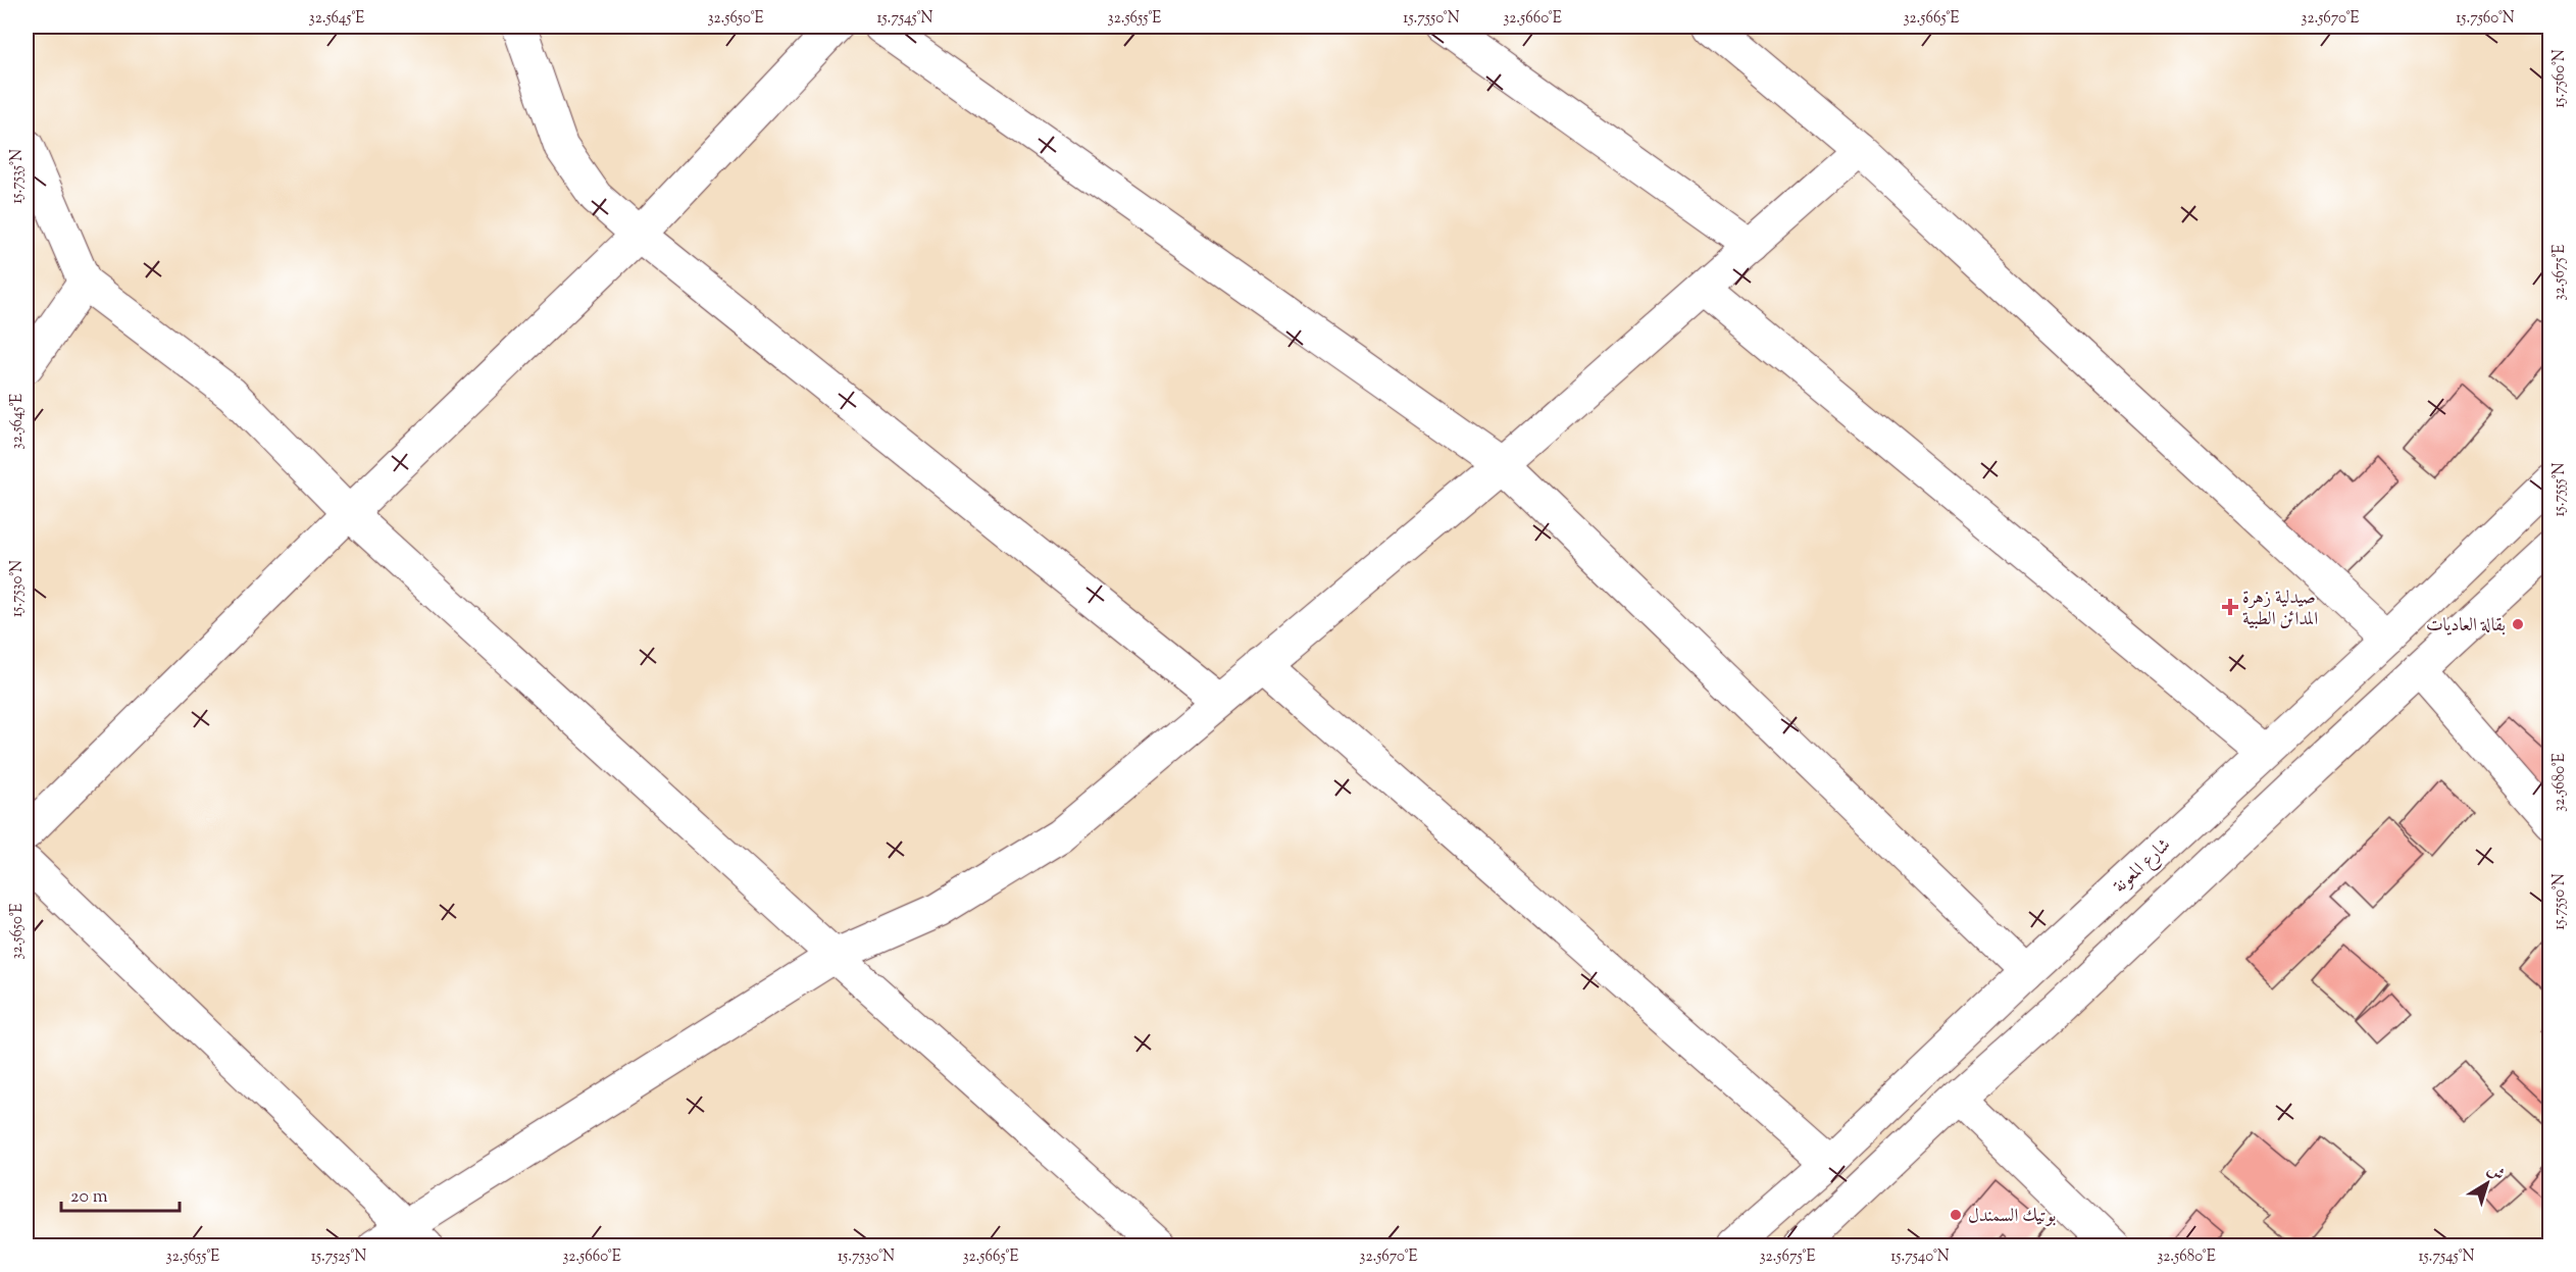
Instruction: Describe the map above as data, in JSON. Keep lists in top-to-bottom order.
{
  "streets": {
    "main road": ["شارع المعونة"]
  },
  "places": {
    "health": ["صيدلية زهرة المدائن الطبية"],
    "other": ["بقالة العاديات", "بوتيك السمندل"]
  },
  "scale_bar": "20 m",
  "north": "top right",
  "coordinates": [
    "32.5645°E",
    "32.5650°E",
    "15.7545°N",
    "32.5655°E",
    "15.7550°N",
    "32.5660°E",
    "32.5665°E",
    "32.5670°E",
    "15.7560°N",
    "15.7535°N",
    "32.5675°E",
    "15.7555°N",
    "15.7530°N",
    "32.5680°E",
    "15.7525°N",
    "15.7540°N"
  ]
}
